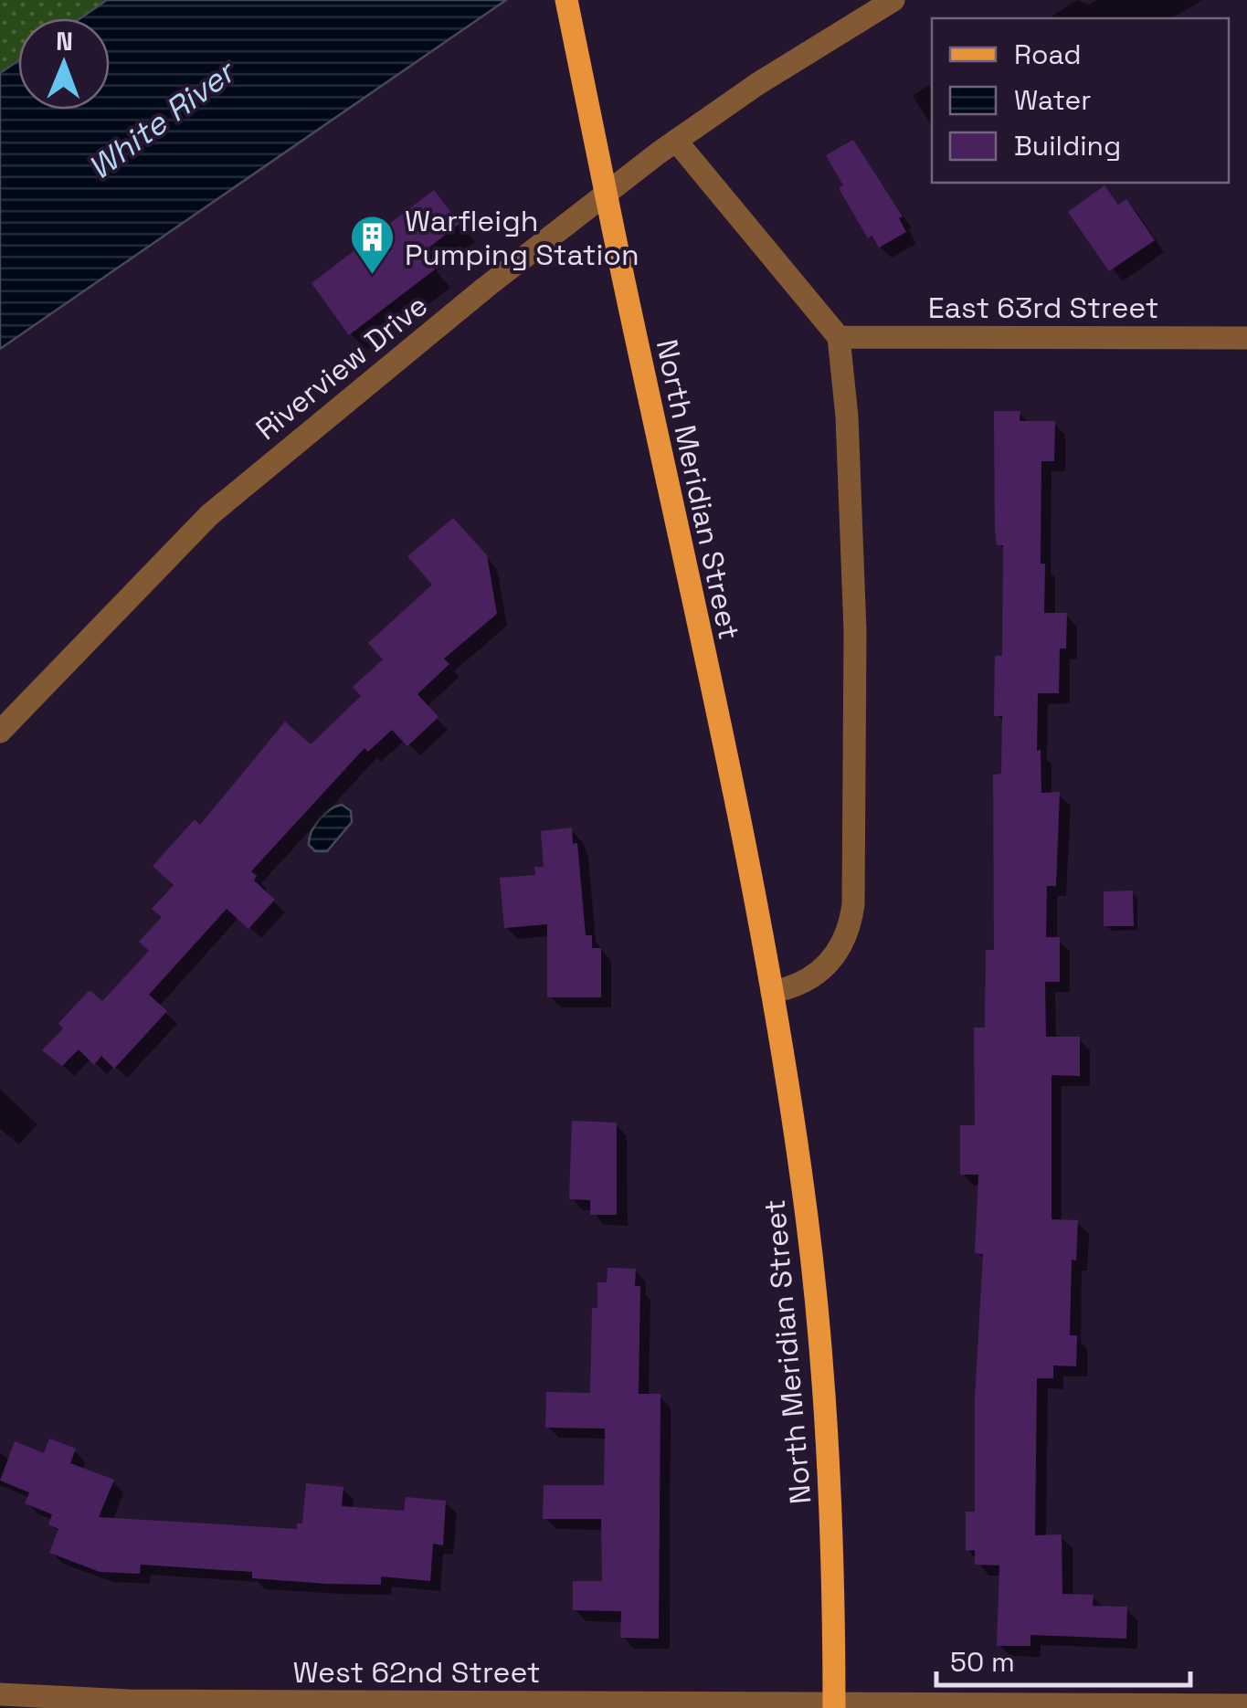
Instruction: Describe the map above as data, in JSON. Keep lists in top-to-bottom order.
{
  "streets": {
    "main road": ["North Meridian Street"],
    "street": ["East 63rd Street", "Riverview Drive", "West 62nd Street"]
  },
  "crossings": [
    ["North Meridian Street", "West 62nd Street"]
  ],
  "water": ["White River"],
  "places": {
    "building": ["Warfleigh Pumping Station"]
  },
  "legend": ["Road", "Water", "Building"],
  "scale_bar": "50 m",
  "north": "top"
}
